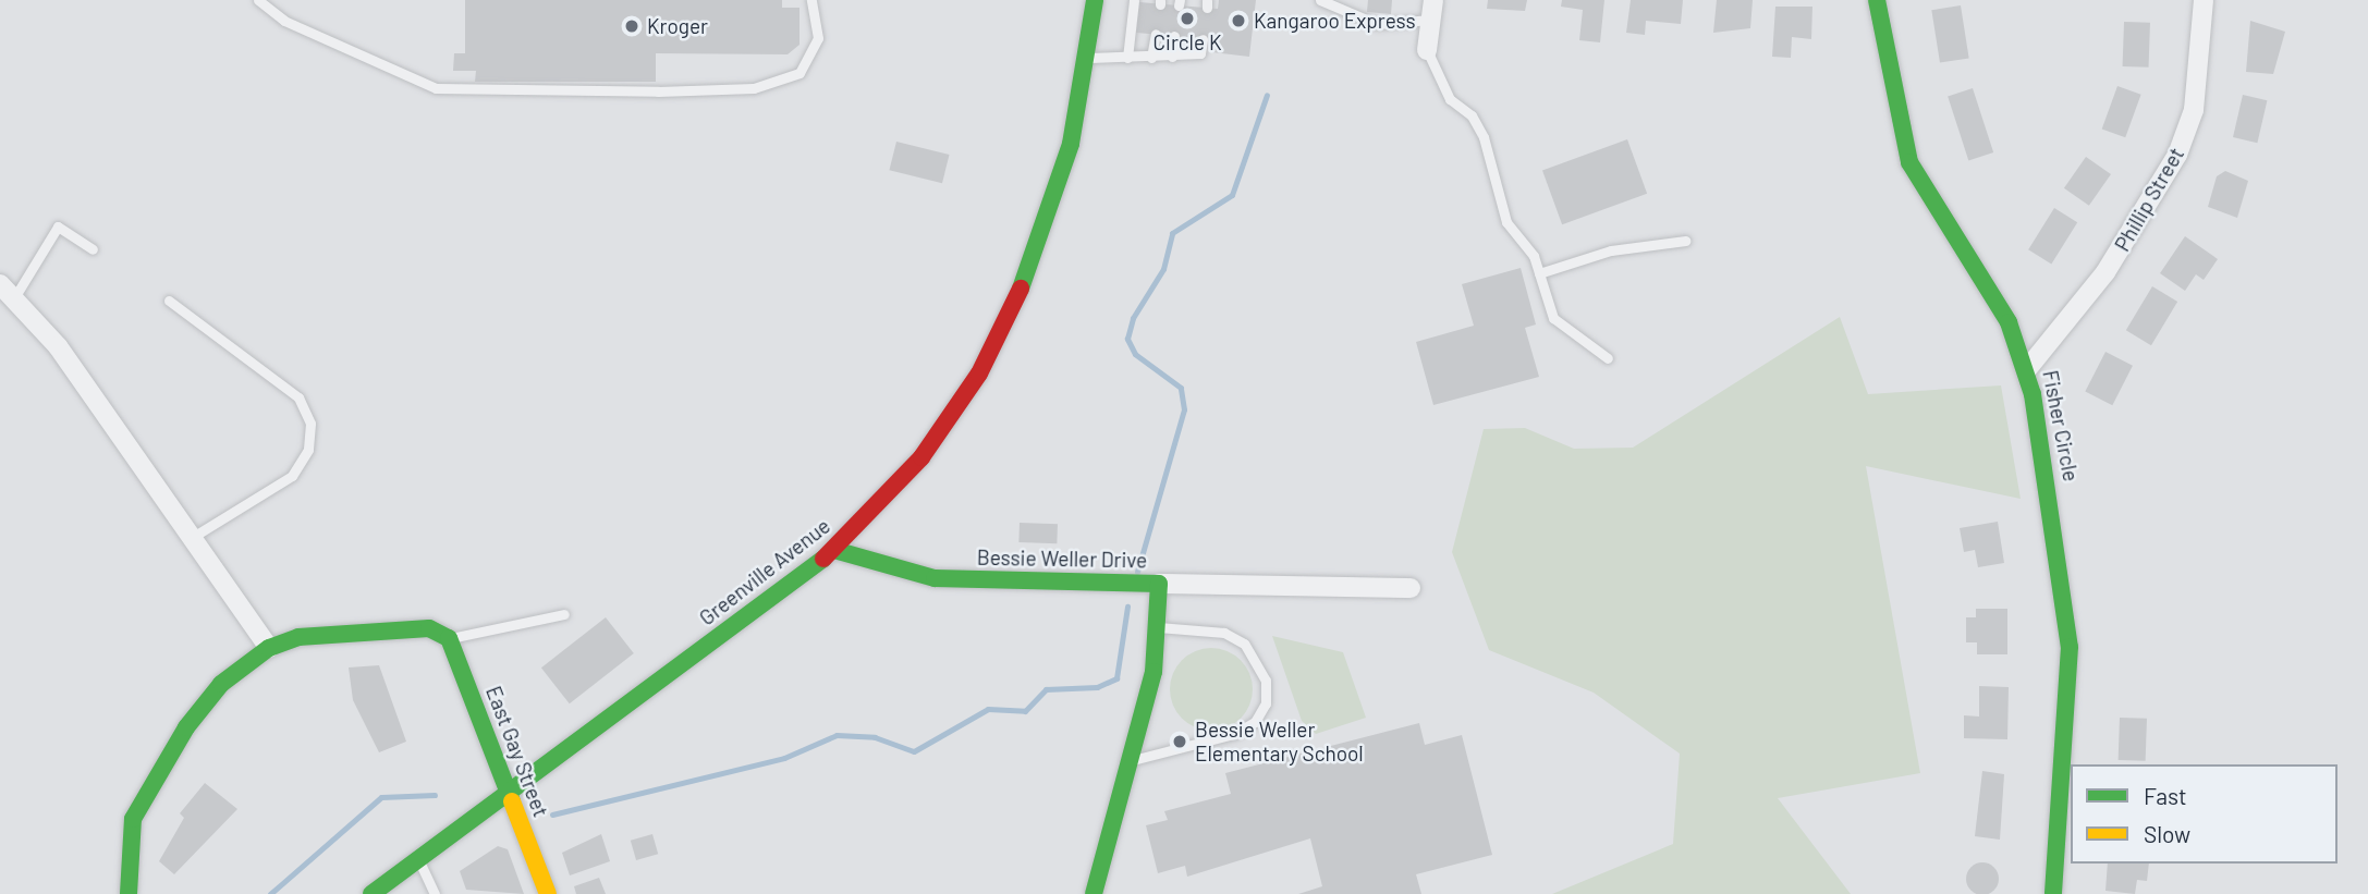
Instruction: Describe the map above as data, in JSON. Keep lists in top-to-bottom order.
{
  "streets": {
    "street": [
      "Phillip Street",
      "Fisher Circle",
      "Bessie Weller Drive",
      "Greenville Avenue",
      "East Gay Street"
    ]
  },
  "crossings": [
    ["Phillip Street", "Fisher Circle"],
    ["Bessie Weller Drive", "Greenville Avenue"],
    ["Greenville Avenue", "East Gay Street"]
  ],
  "places": [
    "Circle K",
    "Kangaroo Express",
    "Kroger",
    "Bessie Weller Elementary School"
  ],
  "legend": ["Fast", "Slow"]
}
